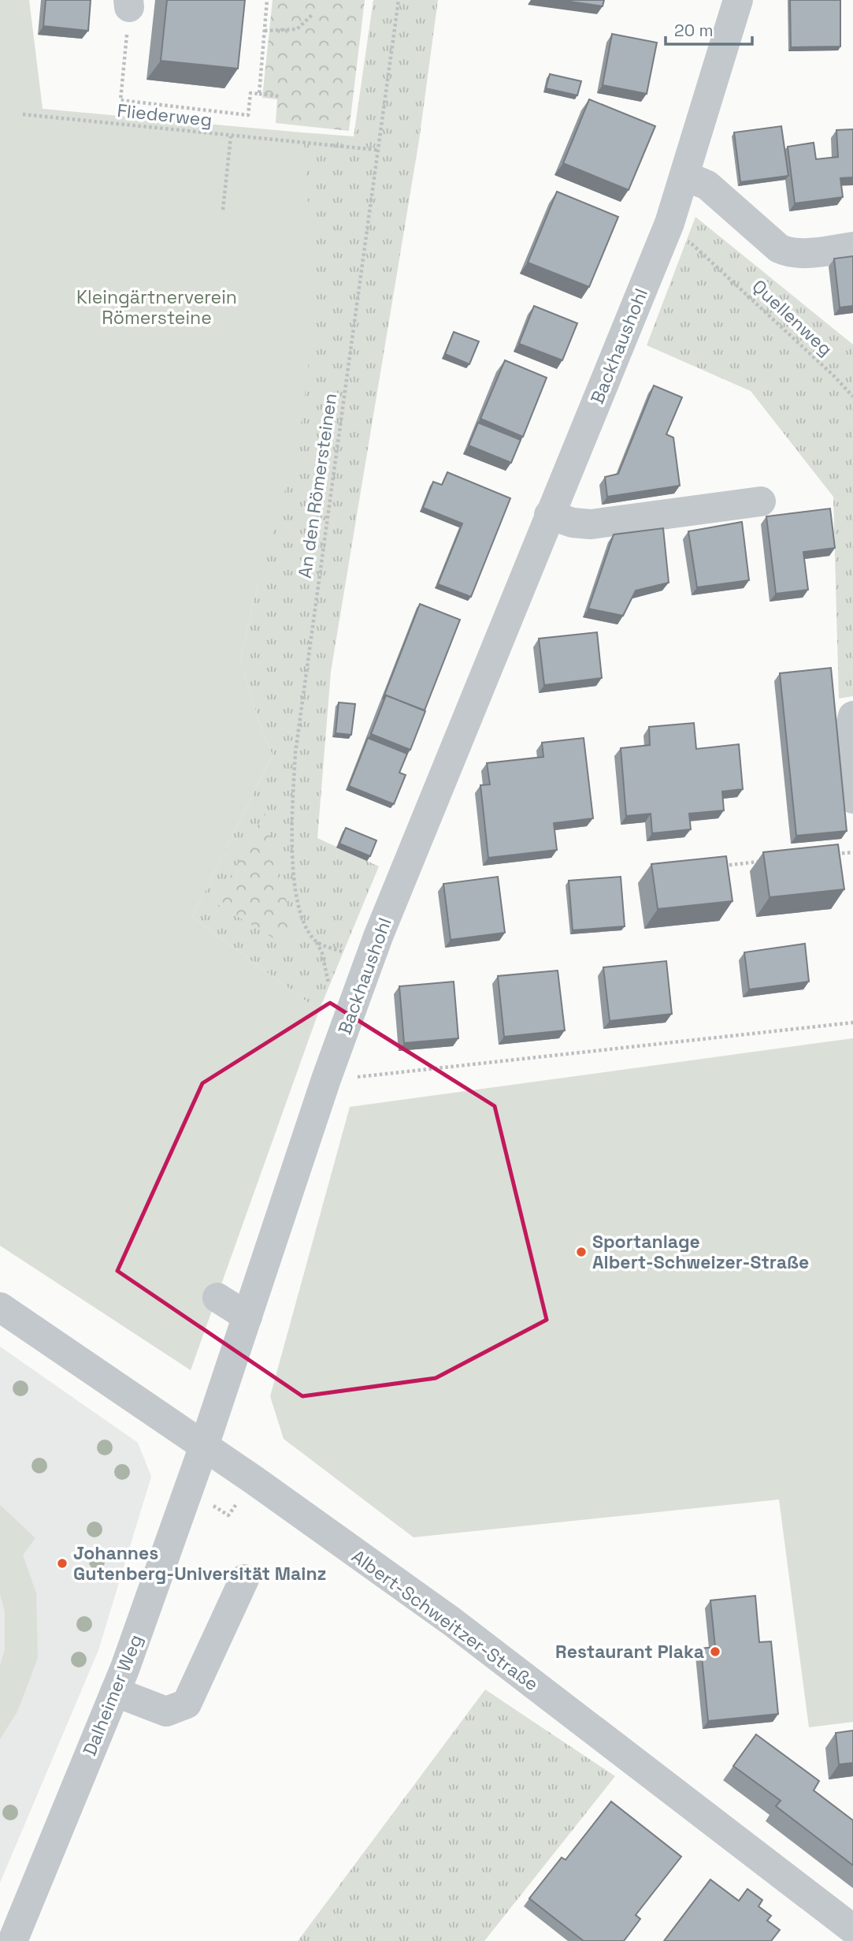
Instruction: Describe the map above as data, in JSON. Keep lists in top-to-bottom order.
{
  "streets": {
    "street": ["Backhaushohl", "Albert-Schweitzer-Straße", "Dalheimer Weg"],
    "path": ["Fliederweg", "Quellenweg", "An den Römersteinen"]
  },
  "crossings": [
    ["Fliederweg", "An den Römersteinen"],
    ["Backhaushohl", "Albert-Schweitzer-Straße"],
    ["Backhaushohl", "Dalheimer Weg"],
    ["Albert-Schweitzer-Straße", "Dalheimer Weg"]
  ],
  "parks": ["Kleingärtnerverein Römersteine"],
  "places": ["Sportanlage Albert-Schweizer-Straße", "Johannes Gutenberg-Universität Mainz", "Restaurant Plaka"],
  "scale_bar": "20 m"
}
